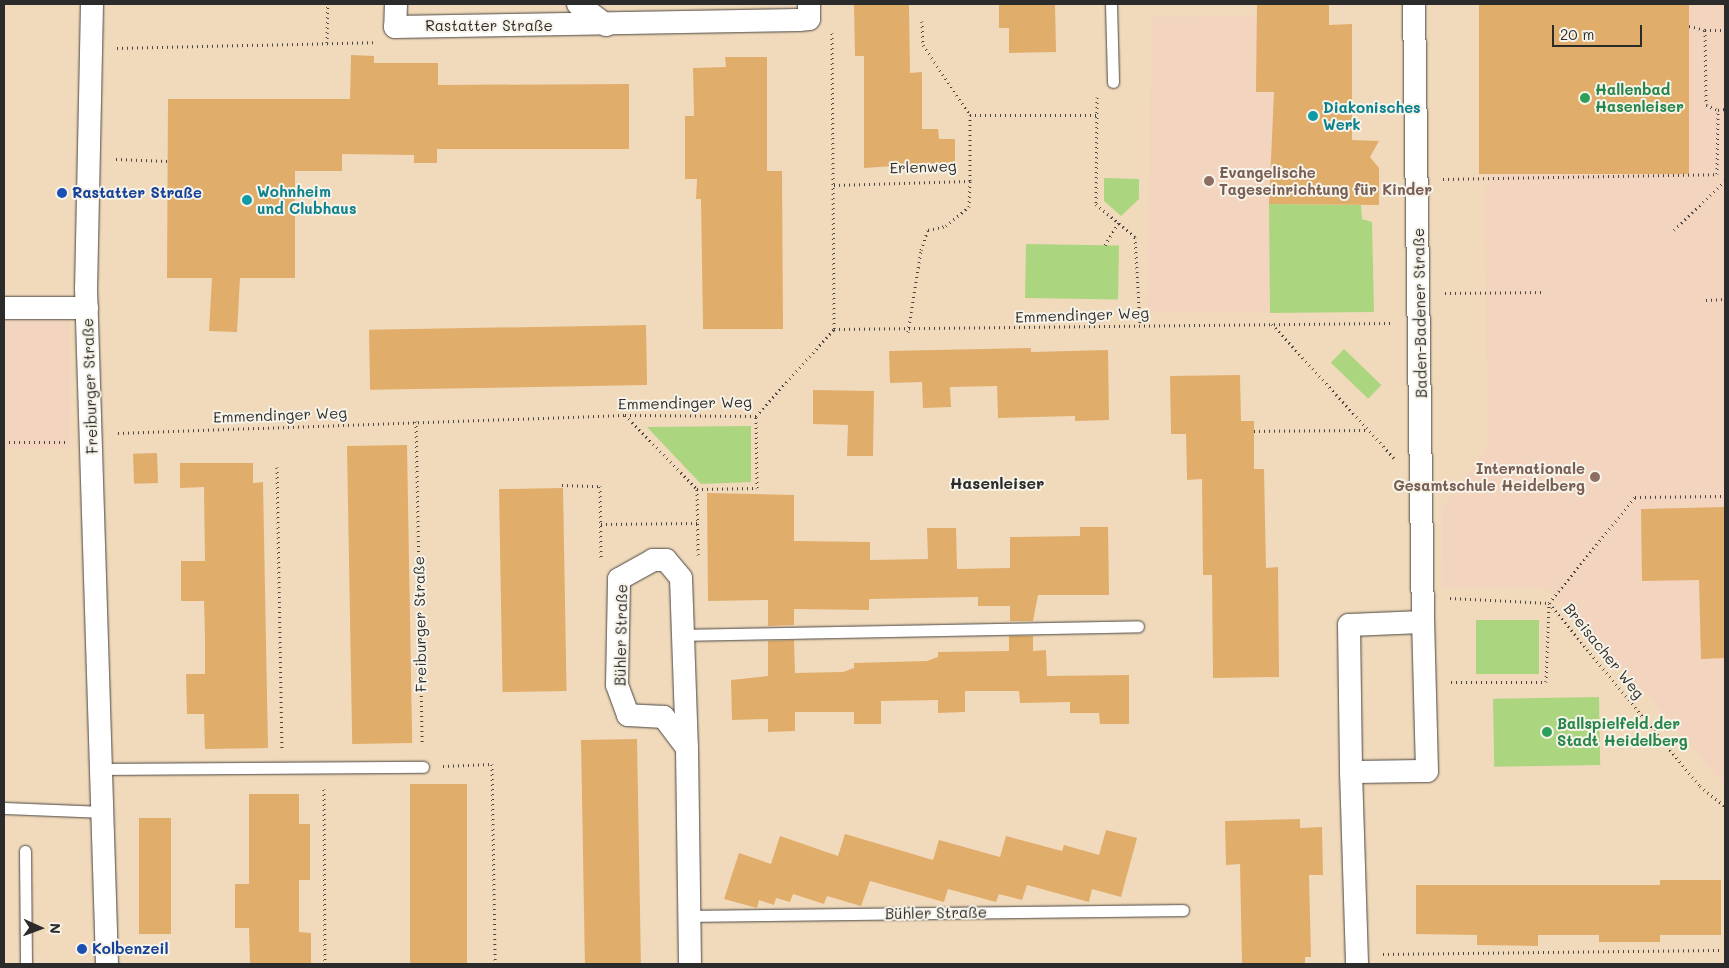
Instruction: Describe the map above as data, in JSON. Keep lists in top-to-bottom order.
{
  "streets": {
    "street": [
      "Rastatter Straße",
      "Baden-Badener Straße",
      "Freiburger Straße",
      "Bühler Straße"
    ],
    "path": ["Erlenweg", "Emmendinger Weg", "Breisacher Weg"]
  },
  "crossings": [
    ["Baden-Badener Straße", "Emmendinger Weg"],
    ["Baden-Badener Straße", "Breisacher Weg"],
    ["Emmendinger Weg", "Freiburger Straße"]
  ],
  "districts": ["Hasenleiser"],
  "places": [
    "Hallenbad Hasenleiser",
    "Diakonisches Werk",
    "Evangelische Tageseinrichtung für Kinder",
    "Rastatter Straße",
    "Wohnheim und Clubhaus",
    "Internationale Gesamtschule Heidelberg",
    "Ballspielfeld der Stadt Heidelberg",
    "Kolbenzeil"
  ],
  "scale_bar": "20 m",
  "north": "right"
}
